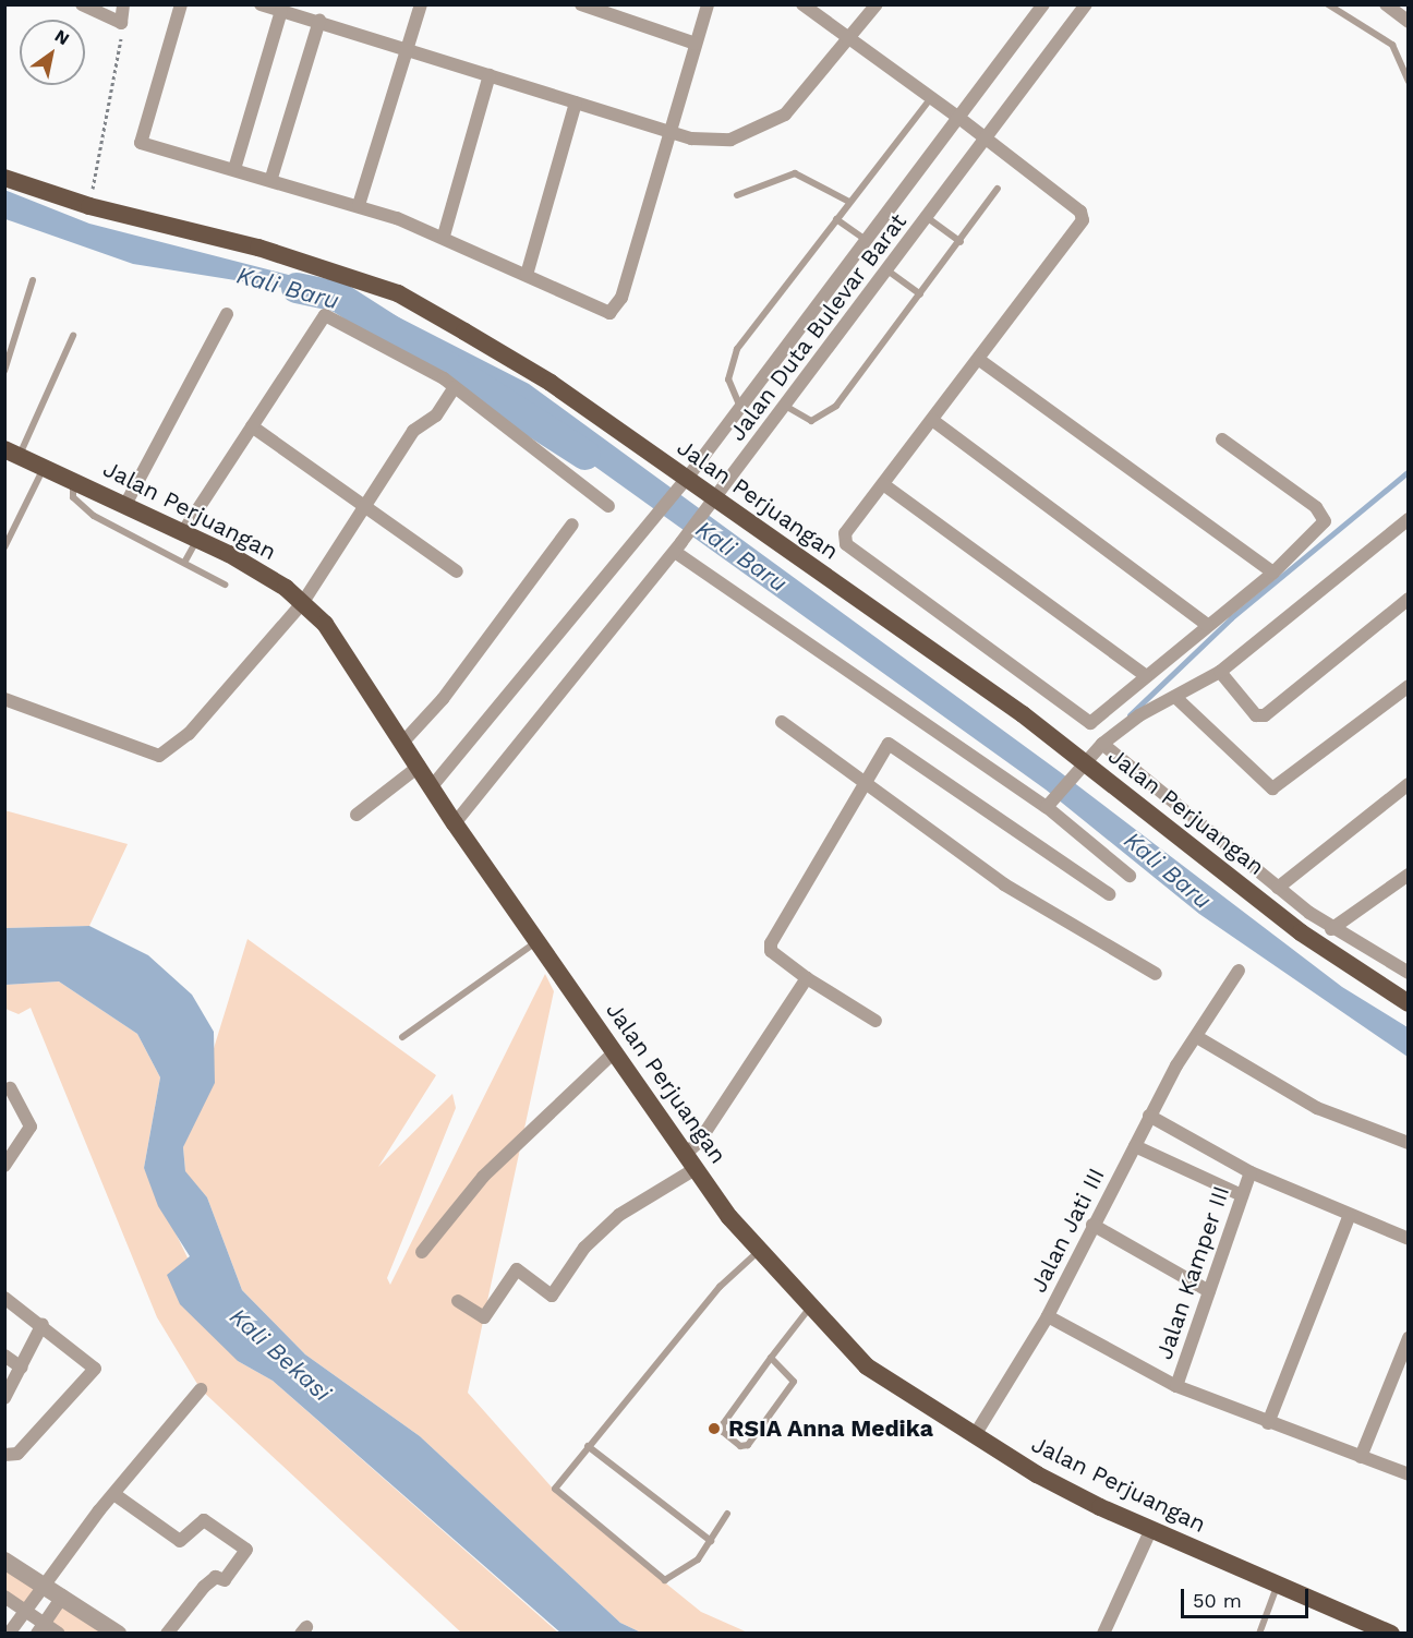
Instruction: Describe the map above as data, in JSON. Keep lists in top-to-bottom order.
{
  "streets": {
    "main road": ["Jalan Perjuangan"],
    "street": ["Jalan Duta Bulevar Barat", "Jalan Jati III", "Jalan Kamper III"]
  },
  "crossings": [
    ["Jalan Duta Bulevar Barat", "Jalan Perjuangan"],
    ["Jalan Jati III", "Jalan Kamper III"]
  ],
  "water": ["Kali Baru", "Kali Bekasi"],
  "places": ["RSIA Anna Medika"],
  "scale_bar": "50 m",
  "north": "top right"
}
